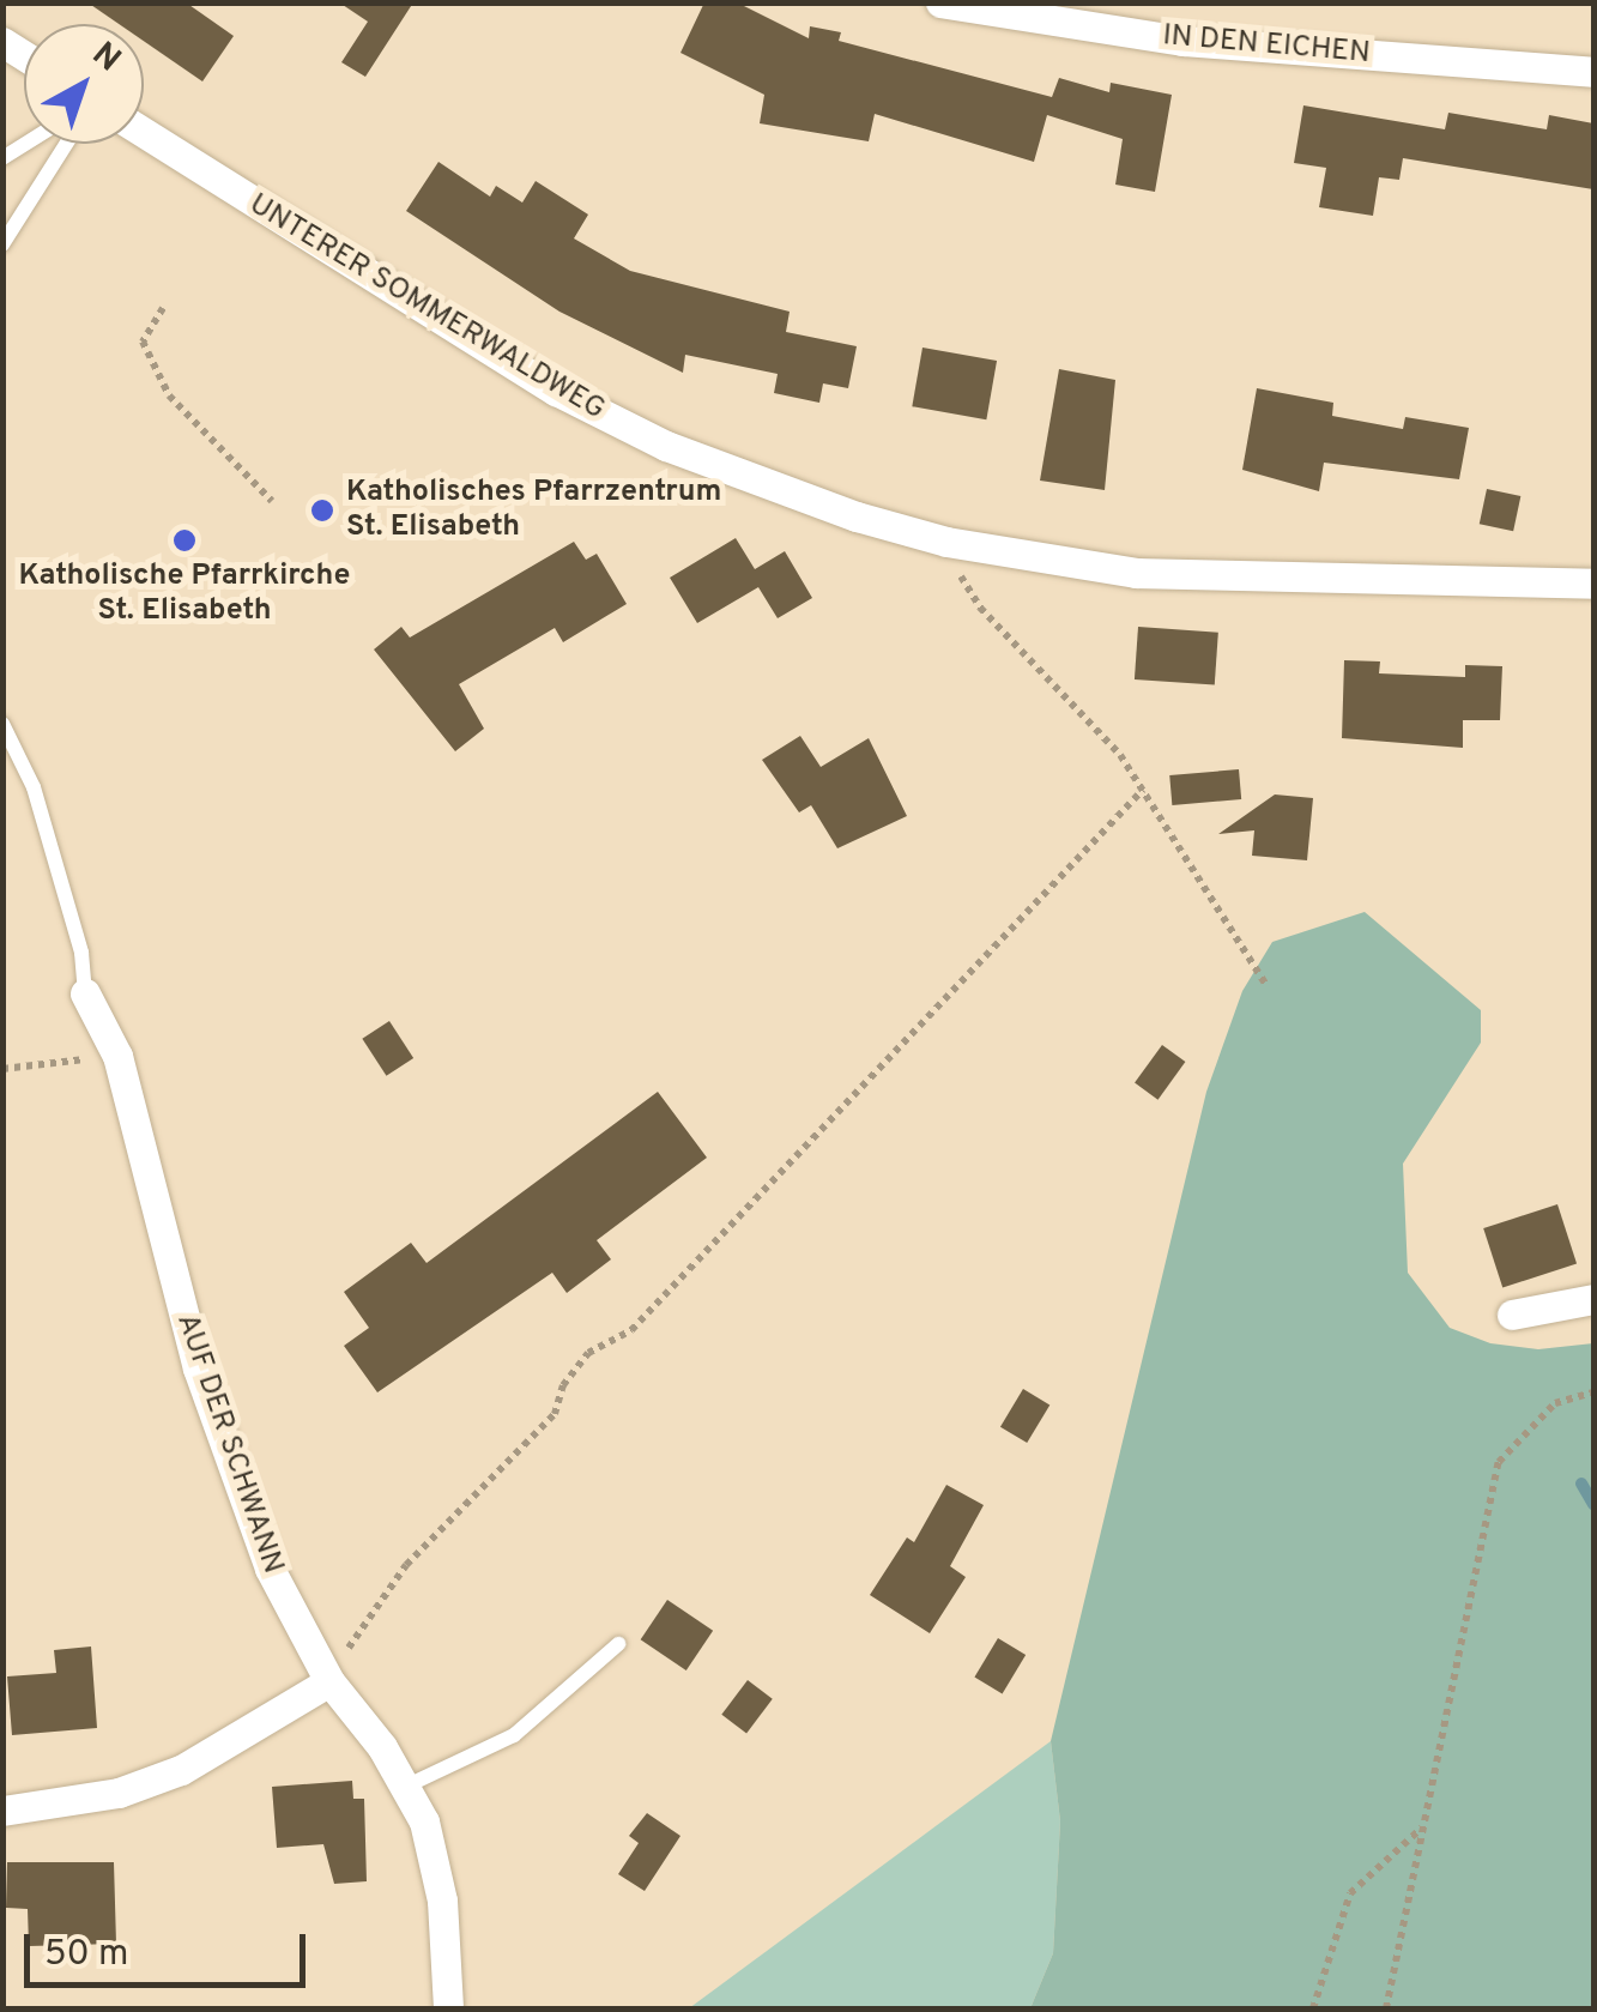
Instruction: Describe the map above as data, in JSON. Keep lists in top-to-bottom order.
{
  "streets": {
    "street": ["IN DEN EICHEN", "UNTERER SOMMERWALDWEG", "AUF DER SCHWANN"]
  },
  "places": ["Katholisches Pfarrzentrum St. Elisabeth", "Katholische Pfarrkirche St. Elisabeth"],
  "scale_bar": "50 m",
  "north": "top right"
}
